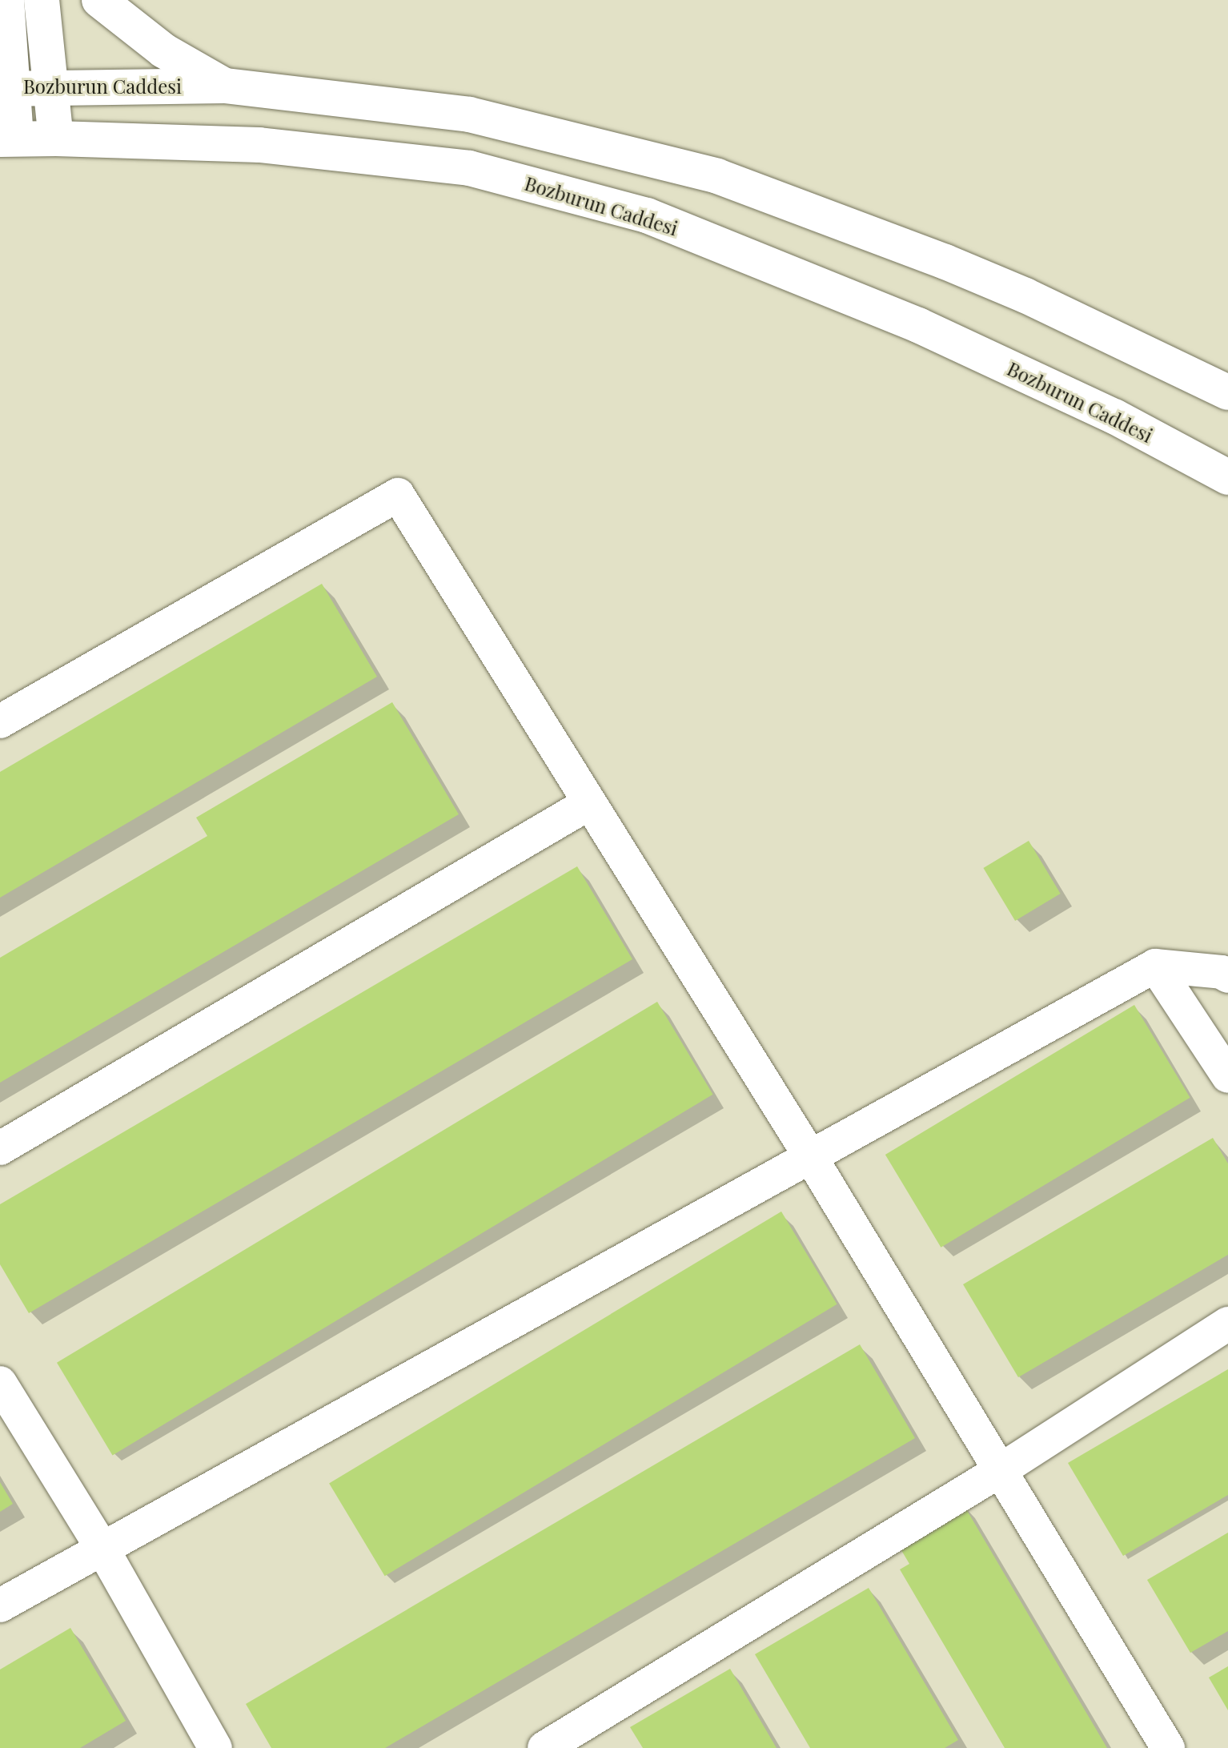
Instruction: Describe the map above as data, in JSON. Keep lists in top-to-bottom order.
{
  "streets": {
    "main road": ["Bozburun Caddesi"]
  }
}
